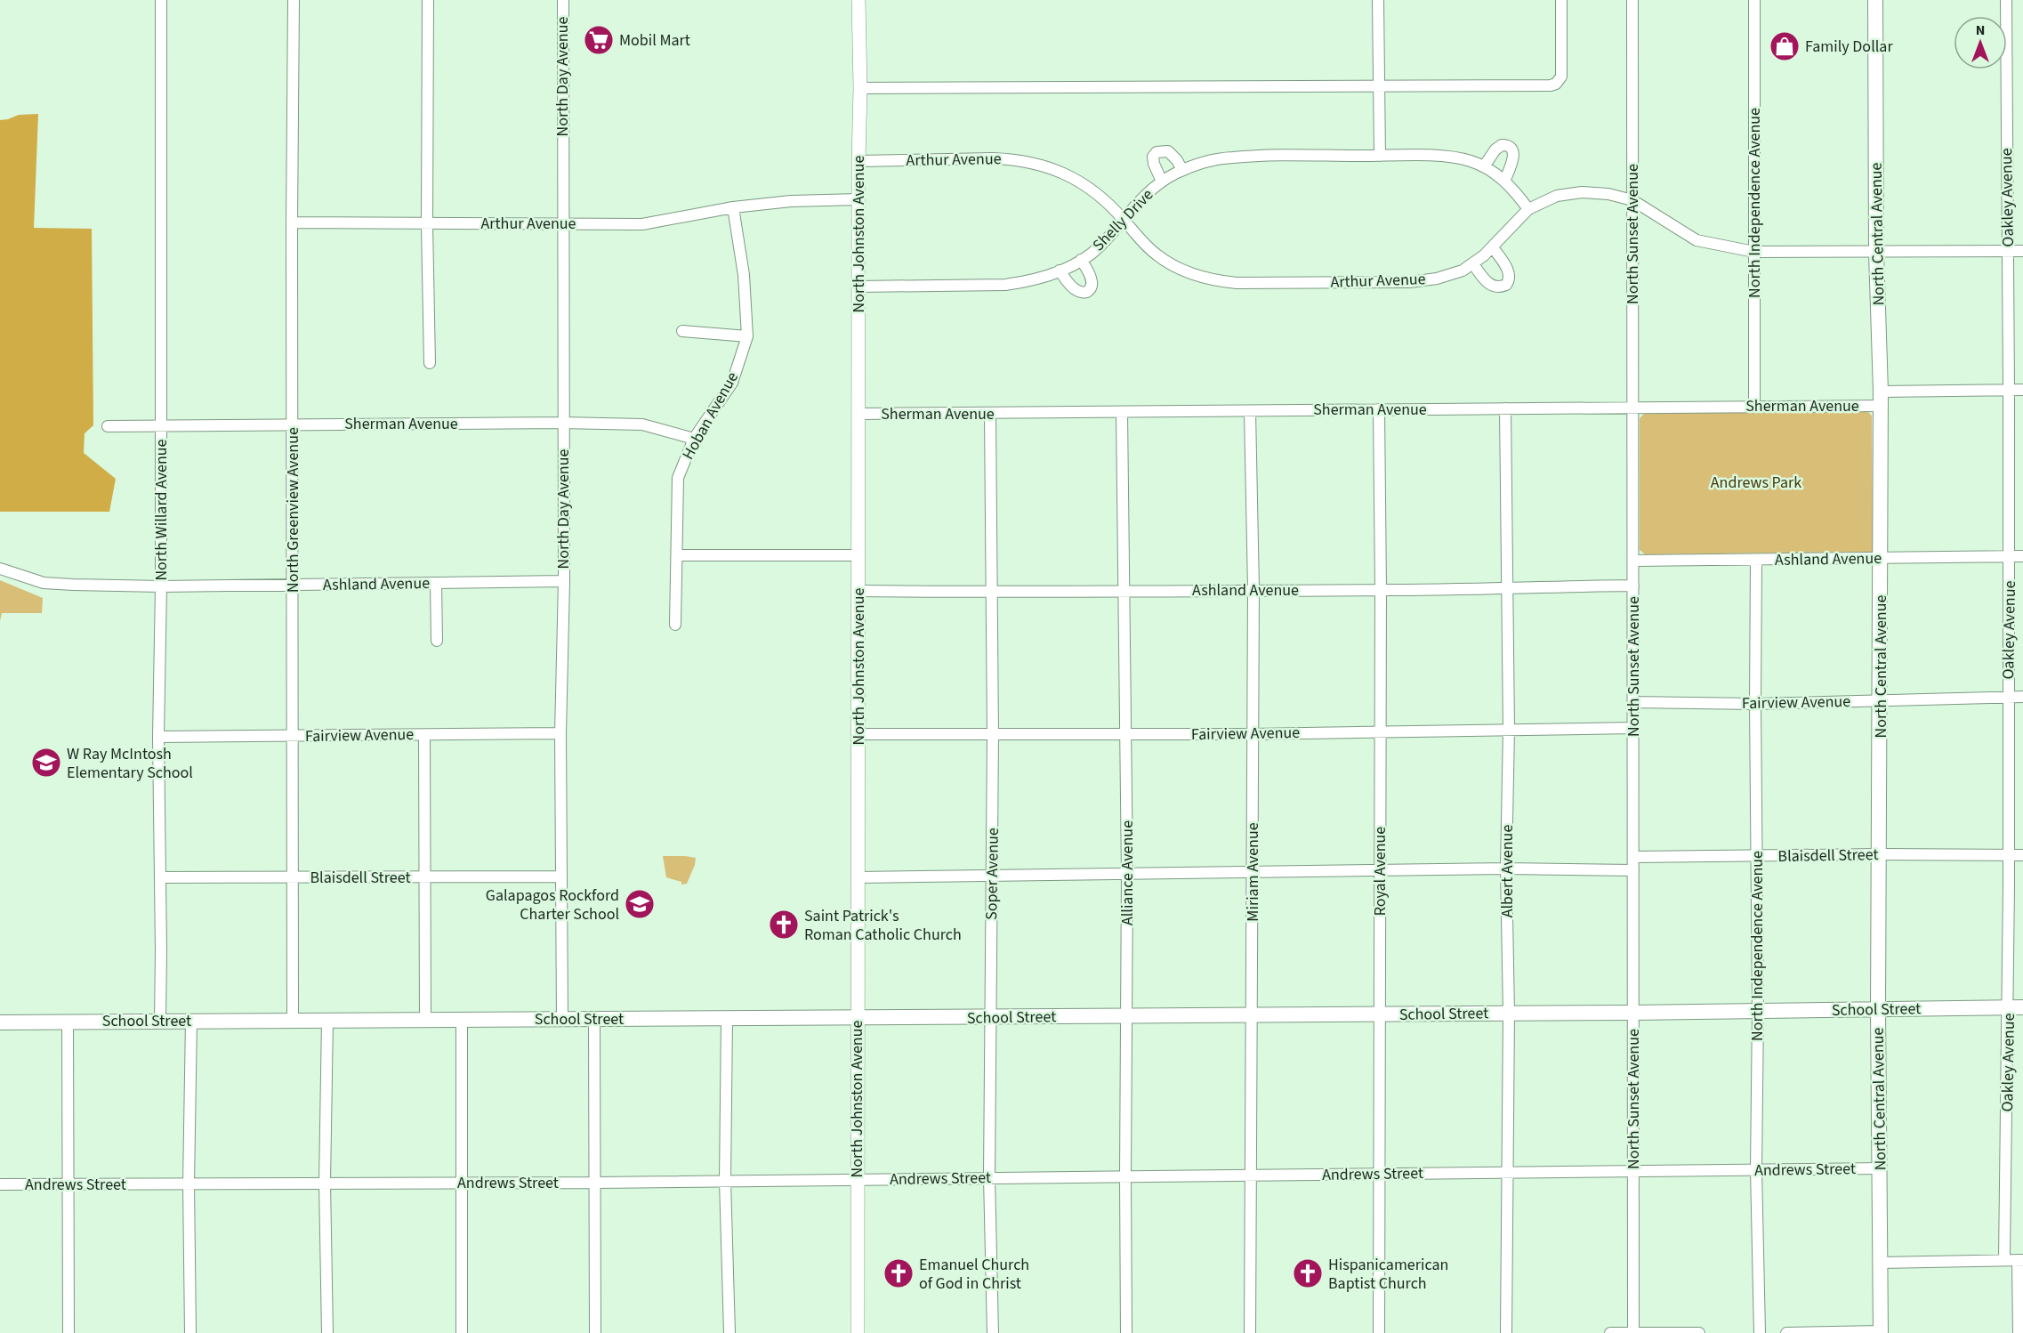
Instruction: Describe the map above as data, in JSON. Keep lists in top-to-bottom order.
{
  "streets": {
    "main road": ["North Central Avenue", "School Street"],
    "street": [
      "North Day Avenue",
      "Arthur Avenue",
      "Oakley Avenue",
      "North Independence Avenue",
      "Shelly Drive",
      "North Johnston Avenue",
      "North Sunset Avenue",
      "Sherman Avenue",
      "Hoban Avenue",
      "North Willard Avenue",
      "North Greenview Avenue",
      "Ashland Avenue",
      "Fairview Avenue",
      "Blaisdell Street",
      "Royal Avenue",
      "Albert Avenue",
      "Miriam Avenue",
      "Alliance Avenue",
      "Soper Avenue",
      "Andrews Street"
    ]
  },
  "crossings": [
    ["North Day Avenue", "Arthur Avenue"],
    ["North Day Avenue", "Sherman Avenue"],
    ["North Day Avenue", "Ashland Avenue"],
    ["North Day Avenue", "Fairview Avenue"],
    ["North Day Avenue", "Blaisdell Street"],
    ["North Day Avenue", "School Street"],
    ["Arthur Avenue", "Oakley Avenue"],
    ["Arthur Avenue", "North Independence Avenue"],
    ["Arthur Avenue", "Shelly Drive"],
    ["Arthur Avenue", "North Johnston Avenue"],
    ["Arthur Avenue", "North Sunset Avenue"],
    ["Arthur Avenue", "North Central Avenue"],
    ["Arthur Avenue", "Hoban Avenue"],
    ["Arthur Avenue", "North Greenview Avenue"],
    ["Oakley Avenue", "Sherman Avenue"],
    ["Oakley Avenue", "Ashland Avenue"],
    ["Oakley Avenue", "Fairview Avenue"],
    ["Oakley Avenue", "Blaisdell Street"],
    ["Oakley Avenue", "School Street"],
    ["North Independence Avenue", "Sherman Avenue"],
    ["North Independence Avenue", "Ashland Avenue"],
    ["North Independence Avenue", "Fairview Avenue"],
    ["North Independence Avenue", "Blaisdell Street"],
    ["North Independence Avenue", "School Street"],
    ["North Independence Avenue", "Andrews Street"],
    ["Shelly Drive", "North Johnston Avenue"],
    ["North Johnston Avenue", "Sherman Avenue"],
    ["North Johnston Avenue", "Ashland Avenue"],
    ["North Johnston Avenue", "Fairview Avenue"],
    ["North Johnston Avenue", "School Street"],
    ["North Johnston Avenue", "Andrews Street"],
    ["North Sunset Avenue", "Sherman Avenue"],
    ["North Sunset Avenue", "Ashland Avenue"],
    ["North Sunset Avenue", "Fairview Avenue"],
    ["North Sunset Avenue", "Blaisdell Street"],
    ["North Sunset Avenue", "School Street"],
    ["North Sunset Avenue", "Andrews Street"],
    ["North Central Avenue", "Sherman Avenue"],
    ["North Central Avenue", "Ashland Avenue"],
    ["North Central Avenue", "Fairview Avenue"],
    ["North Central Avenue", "Blaisdell Street"],
    ["North Central Avenue", "School Street"],
    ["North Central Avenue", "Andrews Street"],
    ["Sherman Avenue", "Hoban Avenue"],
    ["Sherman Avenue", "North Willard Avenue"],
    ["Sherman Avenue", "North Greenview Avenue"],
    ["Sherman Avenue", "Royal Avenue"],
    ["Sherman Avenue", "Albert Avenue"],
    ["Sherman Avenue", "Miriam Avenue"],
    ["Sherman Avenue", "Alliance Avenue"],
    ["Sherman Avenue", "Soper Avenue"],
    ["North Willard Avenue", "Ashland Avenue"],
    ["North Willard Avenue", "Fairview Avenue"],
    ["North Willard Avenue", "Blaisdell Street"],
    ["North Willard Avenue", "School Street"],
    ["North Greenview Avenue", "Ashland Avenue"],
    ["North Greenview Avenue", "Fairview Avenue"],
    ["North Greenview Avenue", "Blaisdell Street"],
    ["North Greenview Avenue", "School Street"],
    ["Ashland Avenue", "Royal Avenue"],
    ["Ashland Avenue", "Albert Avenue"],
    ["Ashland Avenue", "Miriam Avenue"],
    ["Ashland Avenue", "Alliance Avenue"],
    ["Ashland Avenue", "Soper Avenue"],
    ["Fairview Avenue", "Royal Avenue"],
    ["Fairview Avenue", "Albert Avenue"],
    ["Fairview Avenue", "Miriam Avenue"],
    ["Fairview Avenue", "Alliance Avenue"],
    ["Fairview Avenue", "Soper Avenue"],
    ["Royal Avenue", "School Street"],
    ["Royal Avenue", "Andrews Street"],
    ["Albert Avenue", "School Street"],
    ["Albert Avenue", "Andrews Street"],
    ["Miriam Avenue", "School Street"],
    ["Miriam Avenue", "Andrews Street"],
    ["Alliance Avenue", "School Street"],
    ["Alliance Avenue", "Andrews Street"],
    ["Soper Avenue", "School Street"],
    ["Soper Avenue", "Andrews Street"]
  ],
  "parks": ["Andrews Park"],
  "places": {
    "supermarket": ["Mobil Mart"],
    "shop": ["Family Dollar"],
    "school or university": ["W Ray McIntosh Elementary School", "Galapagos Rockford Charter School"],
    "church": ["Saint Patrick's Roman Catholic Church", "Emanuel Church of God in Christ", "Hispanicamerican Baptist Church"]
  },
  "north": "top"
}
